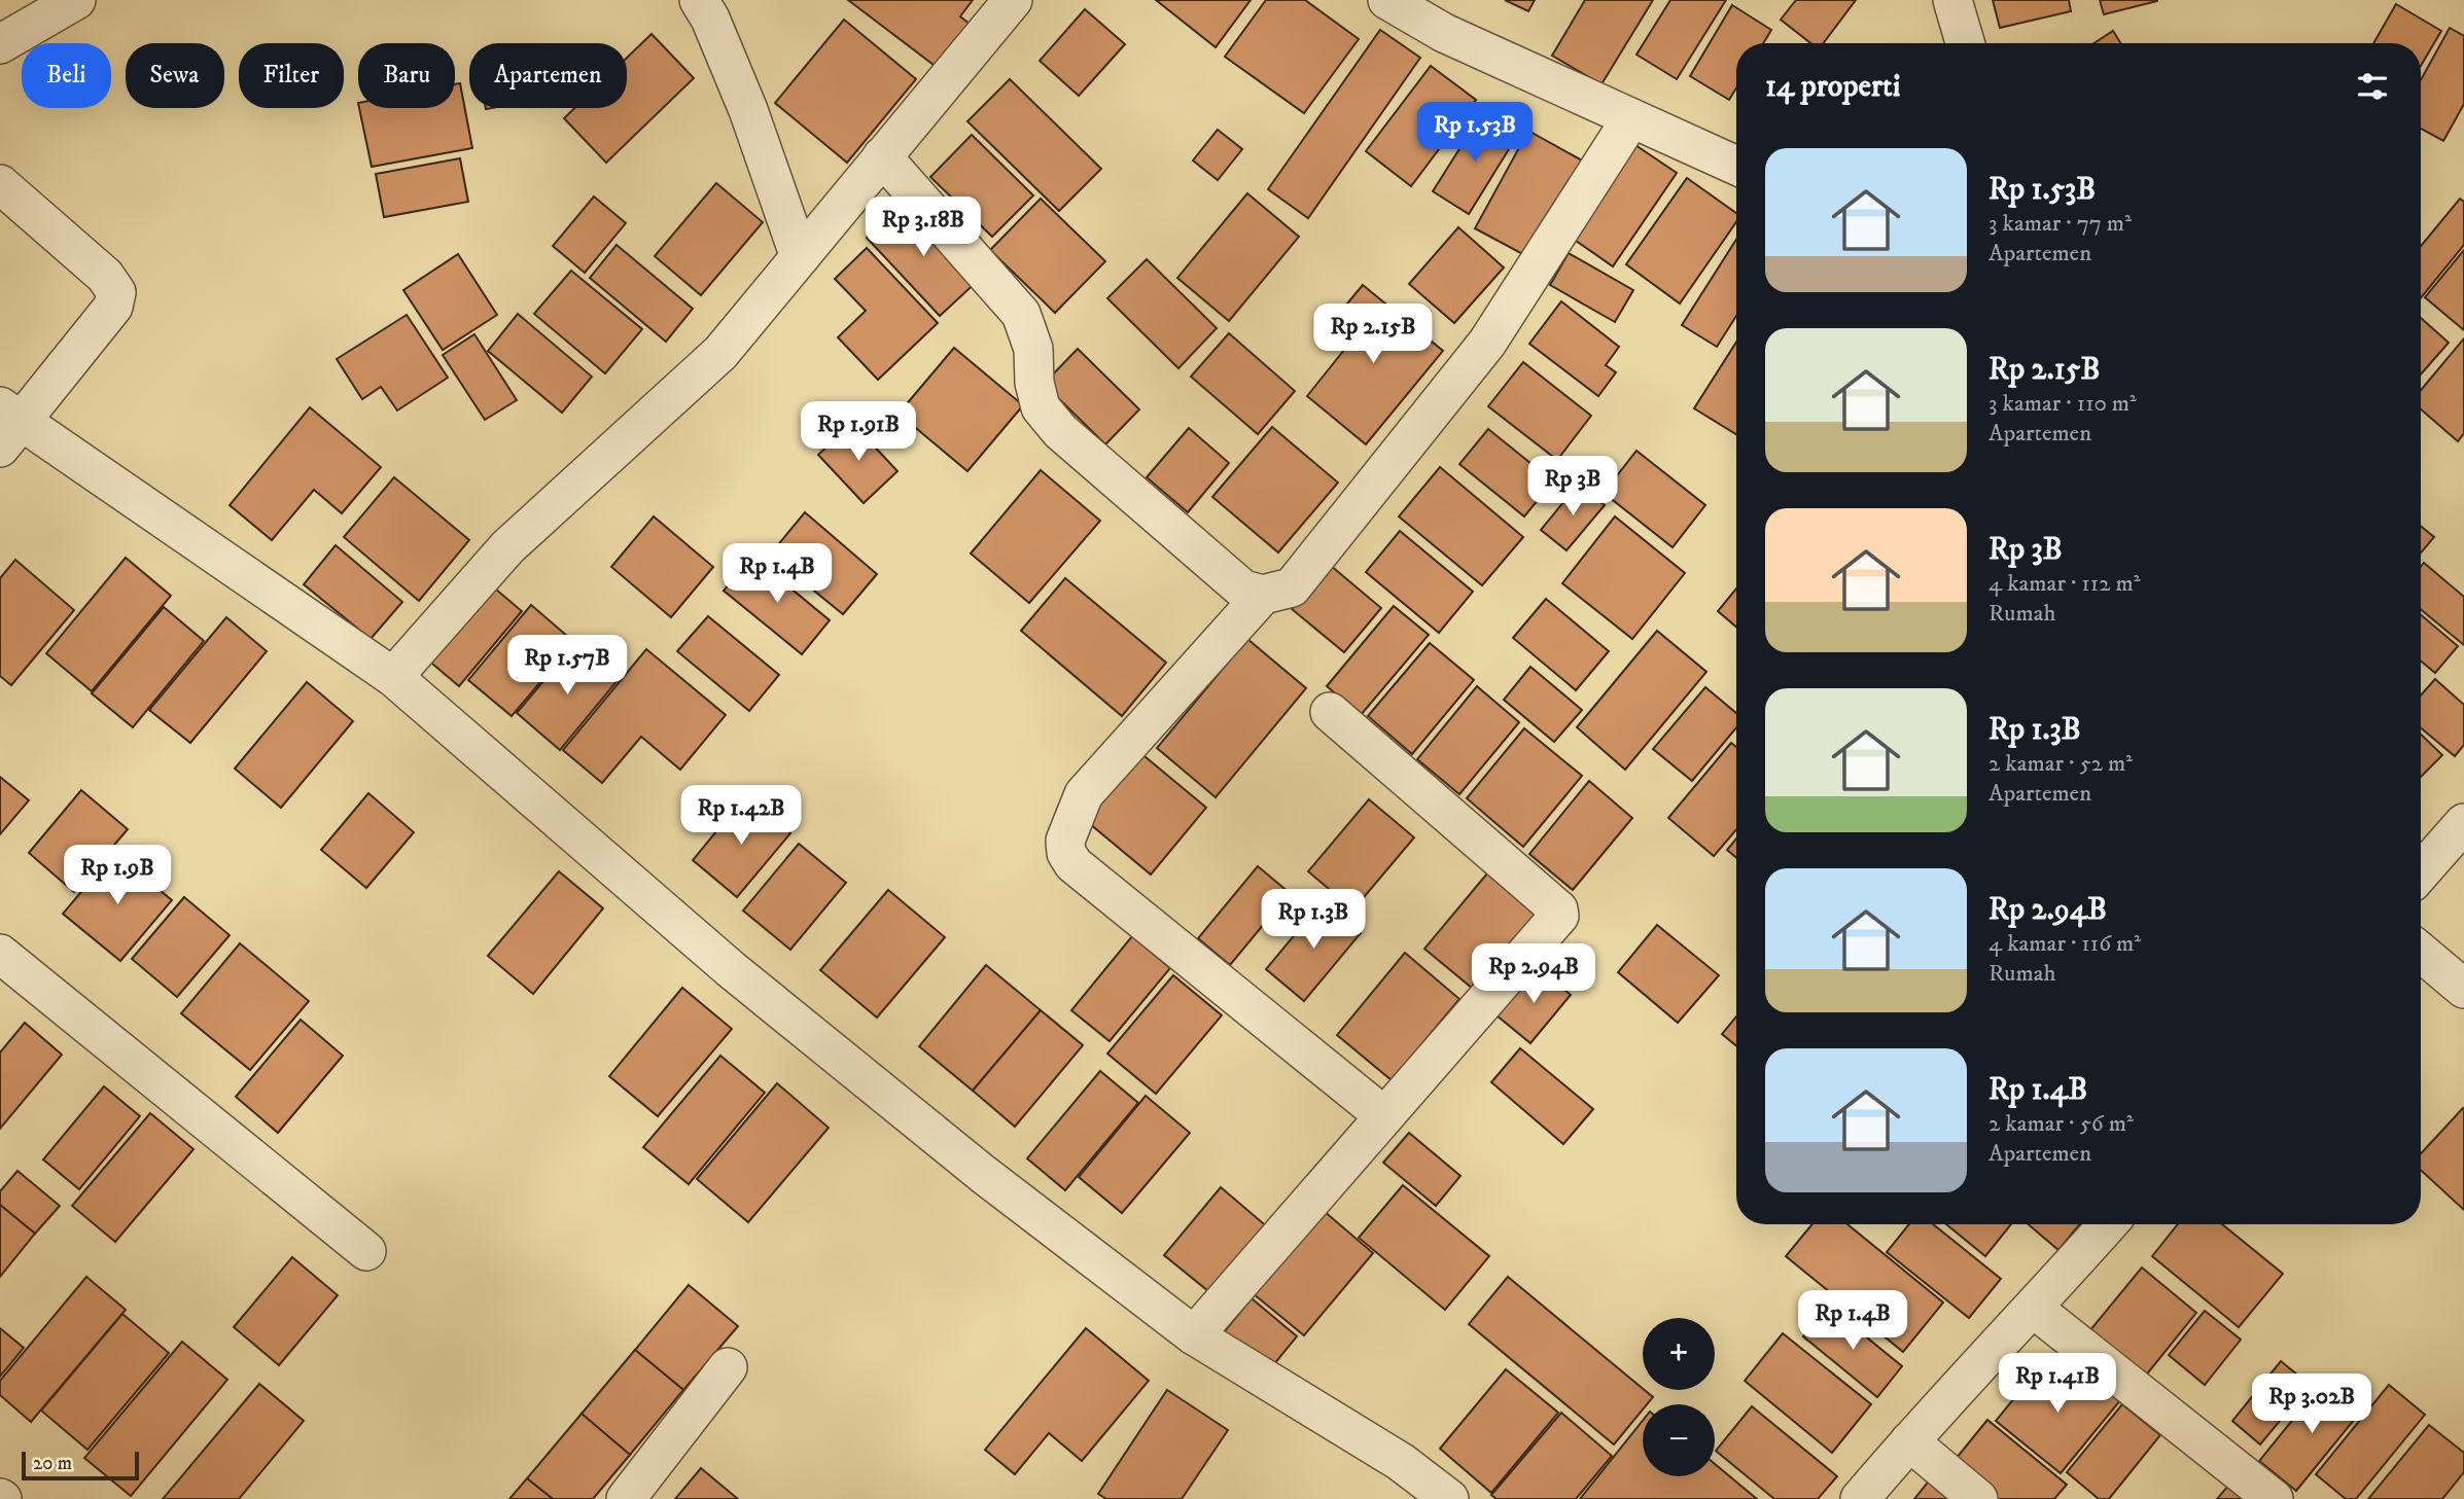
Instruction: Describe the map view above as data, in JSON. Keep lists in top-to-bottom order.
{
  "scale_bar": "20 m",
  "page": {
    "chip": [
      "Beli",
      "Sewa",
      "Filter",
      "Baru",
      "Apartemen"
    ],
    "heading": "14 properti",
    "price": [
      "Rp 1.53B",
      "Rp 3.18B",
      "Rp 2.15B",
      "Rp 1.91B",
      "Rp 3B",
      "Rp 1.4B",
      "Rp 1.57B",
      "Rp 1.42B",
      "Rp 1.9B",
      "Rp 1.3B",
      "Rp 2.94B",
      "Rp 1.4B",
      "Rp 1.41B",
      "Rp 3.02B"
    ],
    "list": [
      {
        "name": "Rp 1.53B",
        "note": "3 kamar · 77 m² · Apartemen"
      },
      {
        "name": "Rp 2.15B",
        "note": "3 kamar · 110 m² · Apartemen"
      },
      {
        "name": "Rp 3B",
        "note": "4 kamar · 112 m² · Rumah"
      },
      {
        "name": "Rp 1.3B",
        "note": "2 kamar · 52 m² · Apartemen"
      },
      {
        "name": "Rp 2.94B",
        "note": "4 kamar · 116 m² · Rumah"
      },
      {
        "name": "Rp 1.4B",
        "note": "2 kamar · 56 m² · Apartemen"
      }
    ],
    "map_buttons": ["+", "−"],
    "scale": "20 m"
  }
}
